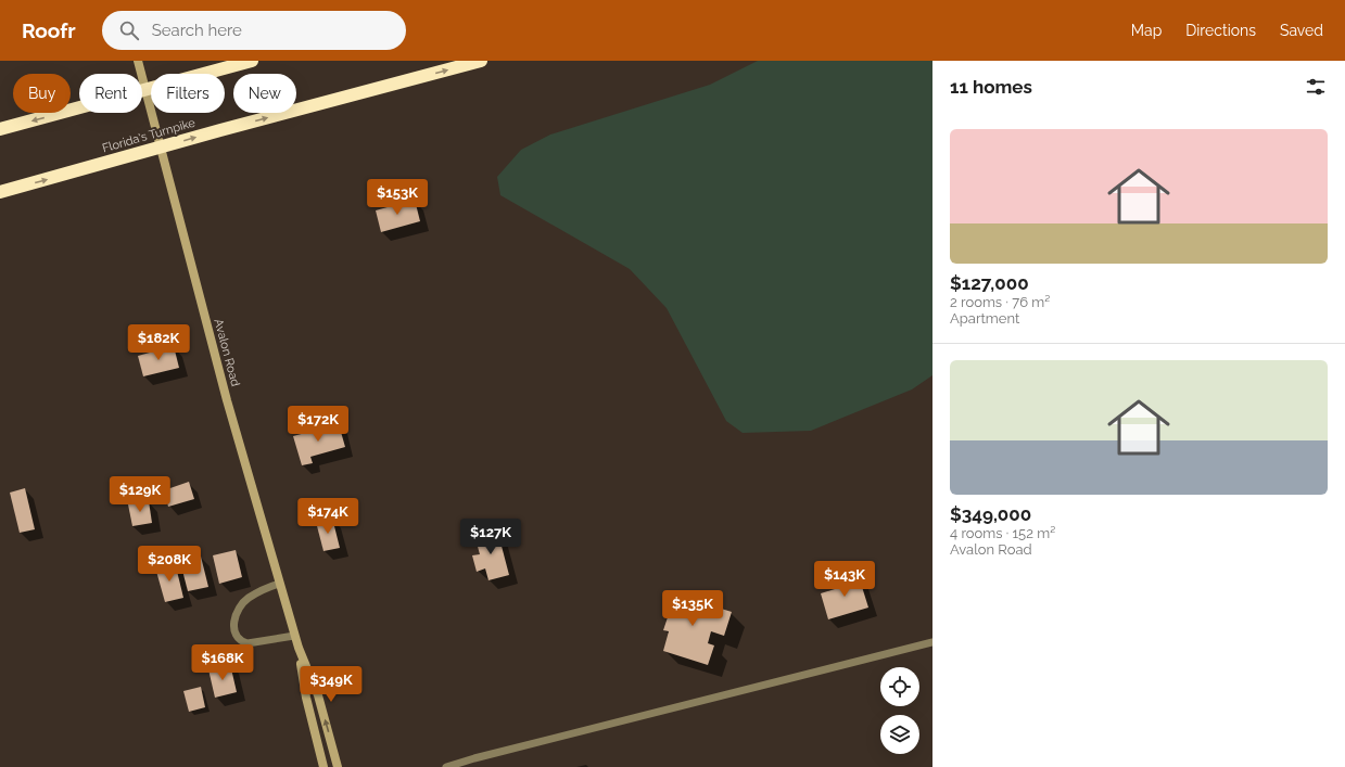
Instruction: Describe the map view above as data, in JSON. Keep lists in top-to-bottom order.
{
  "streets": {
    "highway": ["Florida's Turnpike"],
    "main road": ["Avalon Road"]
  },
  "page": {
    "header": "Roofr",
    "search": "Search here",
    "nav": ["Map", "Directions", "Saved"],
    "heading": "11 homes",
    "chip": [
      "Buy",
      "Rent",
      "Filters",
      "New"
    ],
    "list": [
      {
        "name": "$127,000",
        "note": "2 rooms · 76 m² · Apartment"
      },
      {
        "name": "$349,000",
        "note": "4 rooms · 152 m² · Avalon Road"
      }
    ],
    "price": [
      "$153K",
      "$182K",
      "$172K",
      "$129K",
      "$174K",
      "$127K",
      "$208K",
      "$143K",
      "$135K",
      "$168K",
      "$349K"
    ]
  }
}
